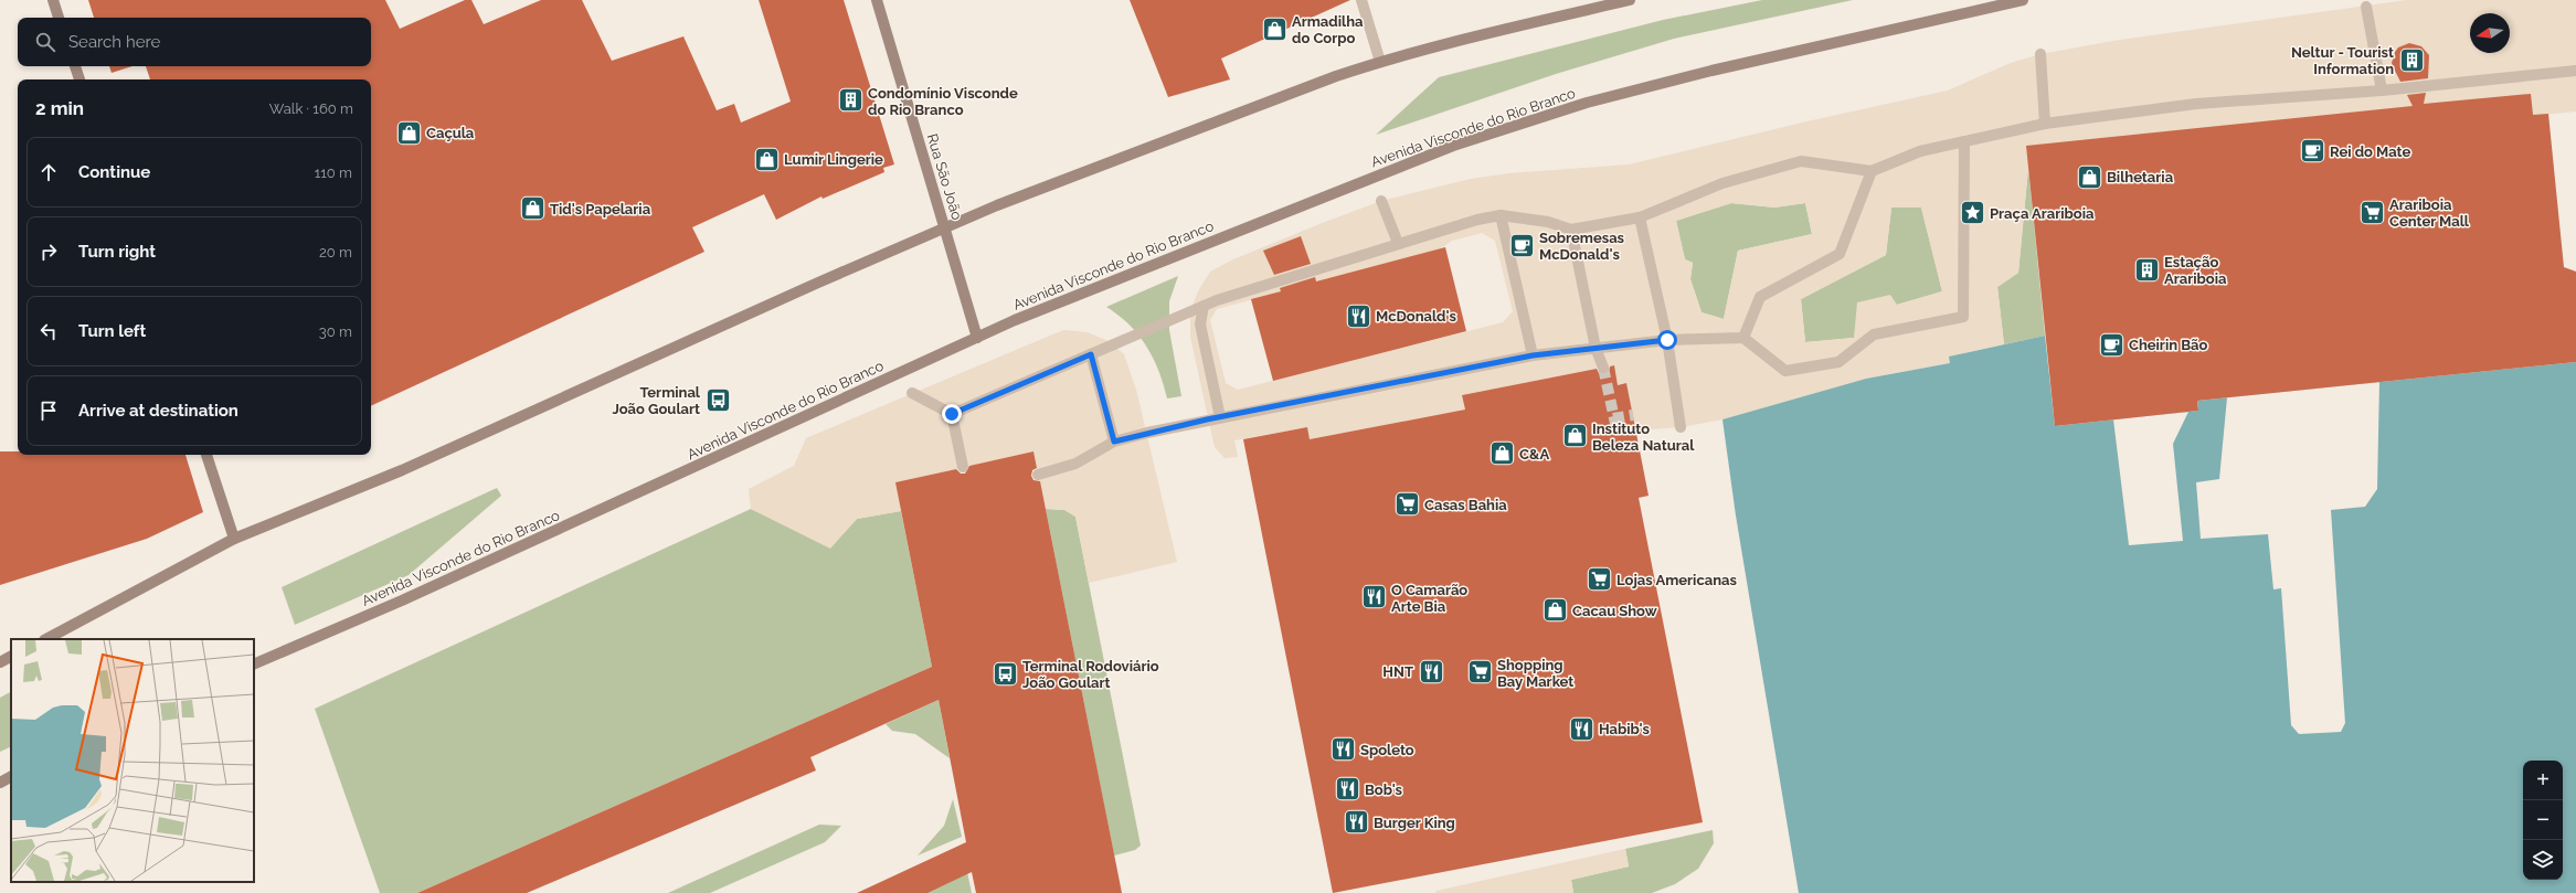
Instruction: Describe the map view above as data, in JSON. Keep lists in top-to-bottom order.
{
  "streets": {
    "main road": ["Avenida Visconde do Rio Branco", "Rua São João"]
  },
  "crossings": [
    ["Avenida Visconde do Rio Branco", "Rua São João"]
  ],
  "places": {
    "shop": [
      "Armadilha do Corpo",
      "Caçula",
      "Lumir Lingerie",
      "Bilhetaria",
      "Tid's Papelaria",
      "Instituto Beleza Natural",
      "C&A",
      "Cacau Show"
    ],
    "building": ["Neltur - Tourist Information", "Condomínio Visconde do Rio Branco", "Estação Arariboia"],
    "cafe": ["Rei do Mate", "Sobremesas McDonald's", "Cheirin Bão"],
    "supermarket": [
      "Arariboia Center Mall",
      "Casas Bahia",
      "Lojas Americanas",
      "Shopping Bay Market"
    ],
    "place": ["Praça Arariboia"],
    "restaurant": [
      "McDonald's",
      "O Camarão Arte Bia",
      "HNT",
      "Habib's",
      "Spoleto",
      "Bob's",
      "Burger King"
    ],
    "bus stop": ["Terminal João Goulart", "Terminal Rodoviário João Goulart"]
  },
  "north": "left",
  "page": {
    "search": "Search here",
    "heading": ["2 min", "Walk · 160 m"],
    "list": [
      ["Continue", "110 m"],
      ["Turn right", "20 m"],
      ["Turn left", "30 m"],
      "Arrive at destination"
    ],
    "map_buttons": ["+", "−"]
  }
}
